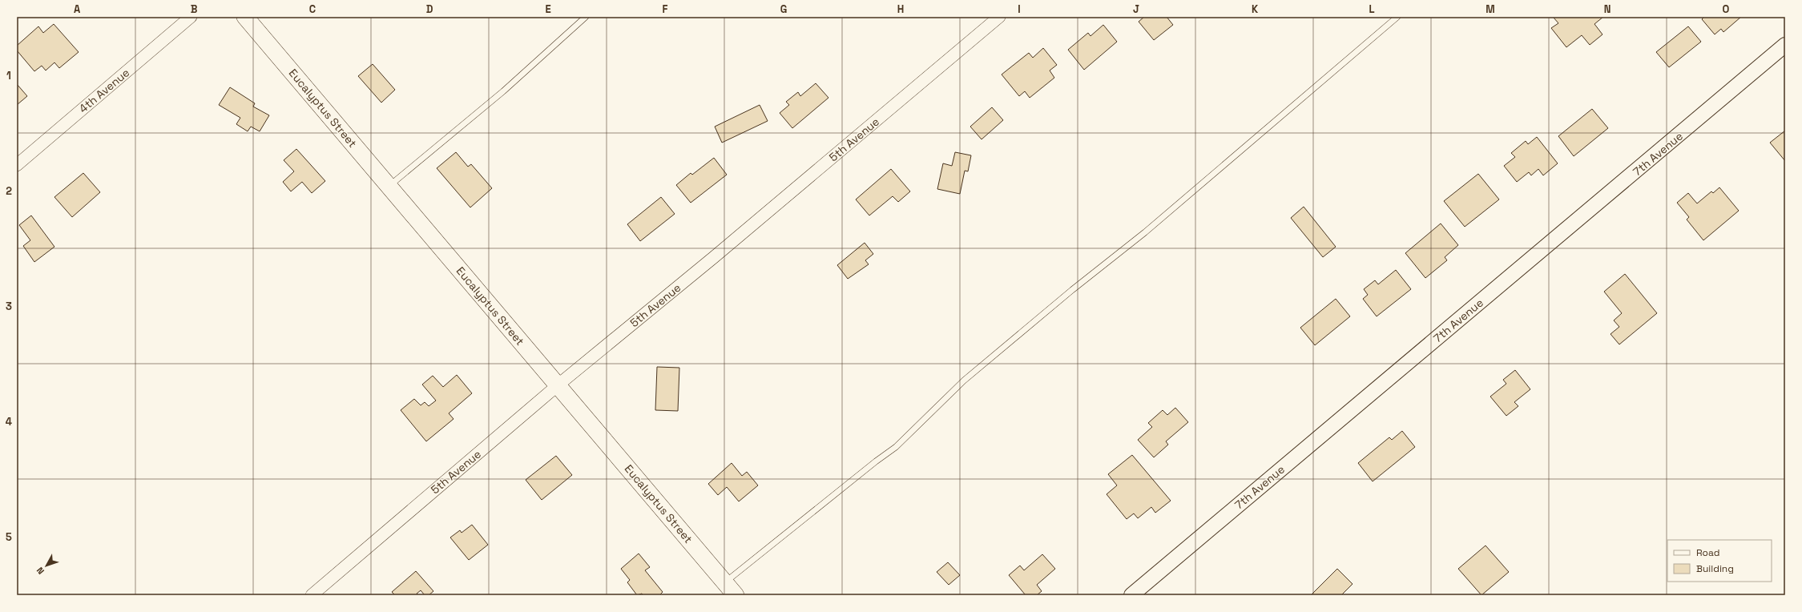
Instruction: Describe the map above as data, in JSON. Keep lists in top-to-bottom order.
{
  "streets": {
    "main road": ["Eucalyptus Street"],
    "street": ["4th Avenue", "5th Avenue", "7th Avenue"]
  },
  "crossings": [
    ["Eucalyptus Street", "5th Avenue"]
  ],
  "legend": ["Road", "Building"],
  "north": "bottom left",
  "grid": {
    "columns": [
      "A",
      "B",
      "C",
      "D",
      "E",
      "F",
      "G",
      "H",
      "I",
      "J",
      "K",
      "L",
      "M",
      "N",
      "O"
    ],
    "rows": [
      "1",
      "2",
      "3",
      "4",
      "5"
    ]
  }
}
